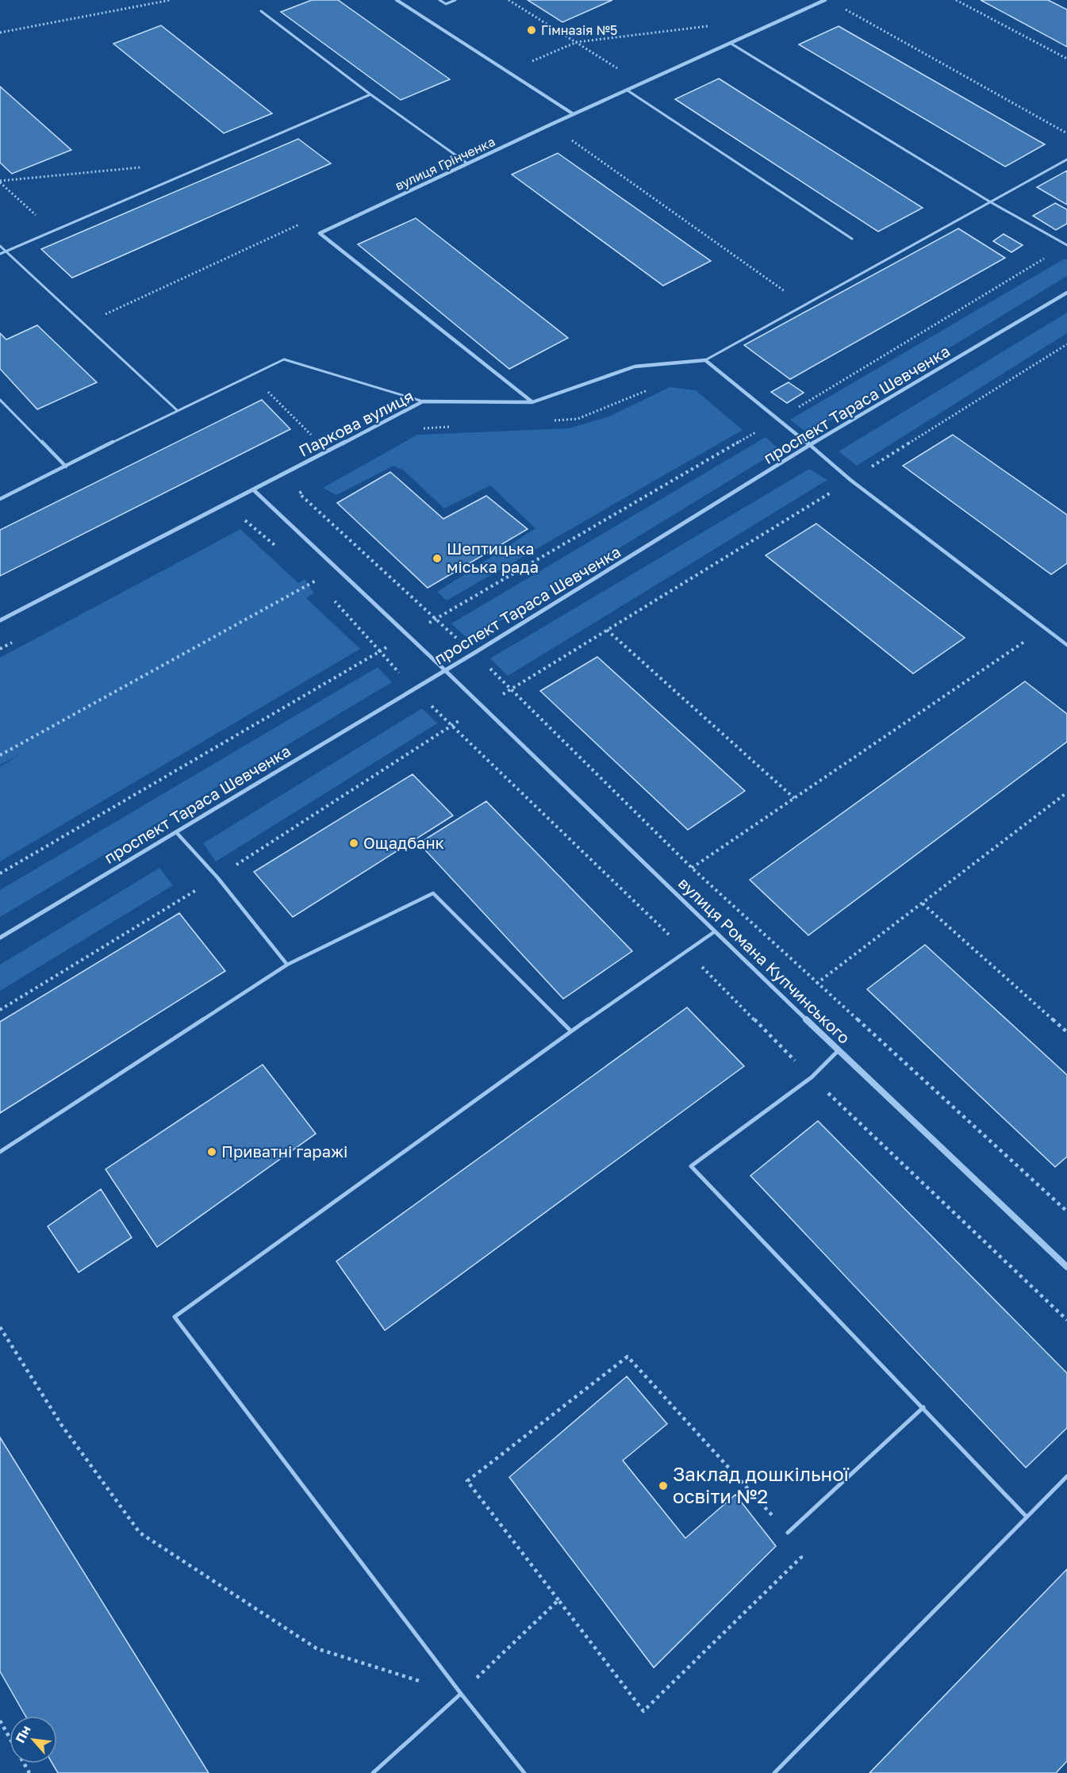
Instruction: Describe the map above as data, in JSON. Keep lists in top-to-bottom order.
{
  "streets": {
    "street": [
      "вулиця Грінченка",
      "проспект Тараса Шевченка",
      "Паркова вулиця",
      "вулиця Романа Купчинського"
    ]
  },
  "crossings": [
    ["вулиця Грінченка", "Паркова вулиця"],
    ["проспект Тараса Шевченка", "вулиця Романа Купчинського"],
    ["Паркова вулиця", "вулиця Романа Купчинського"]
  ],
  "places": [
    "Гімназія №5",
    "Шептицька міська рада",
    "Ощадбанк",
    "Приватні гаражі",
    "Заклад дошкільної освіти №2"
  ],
  "north": "top left"
}
